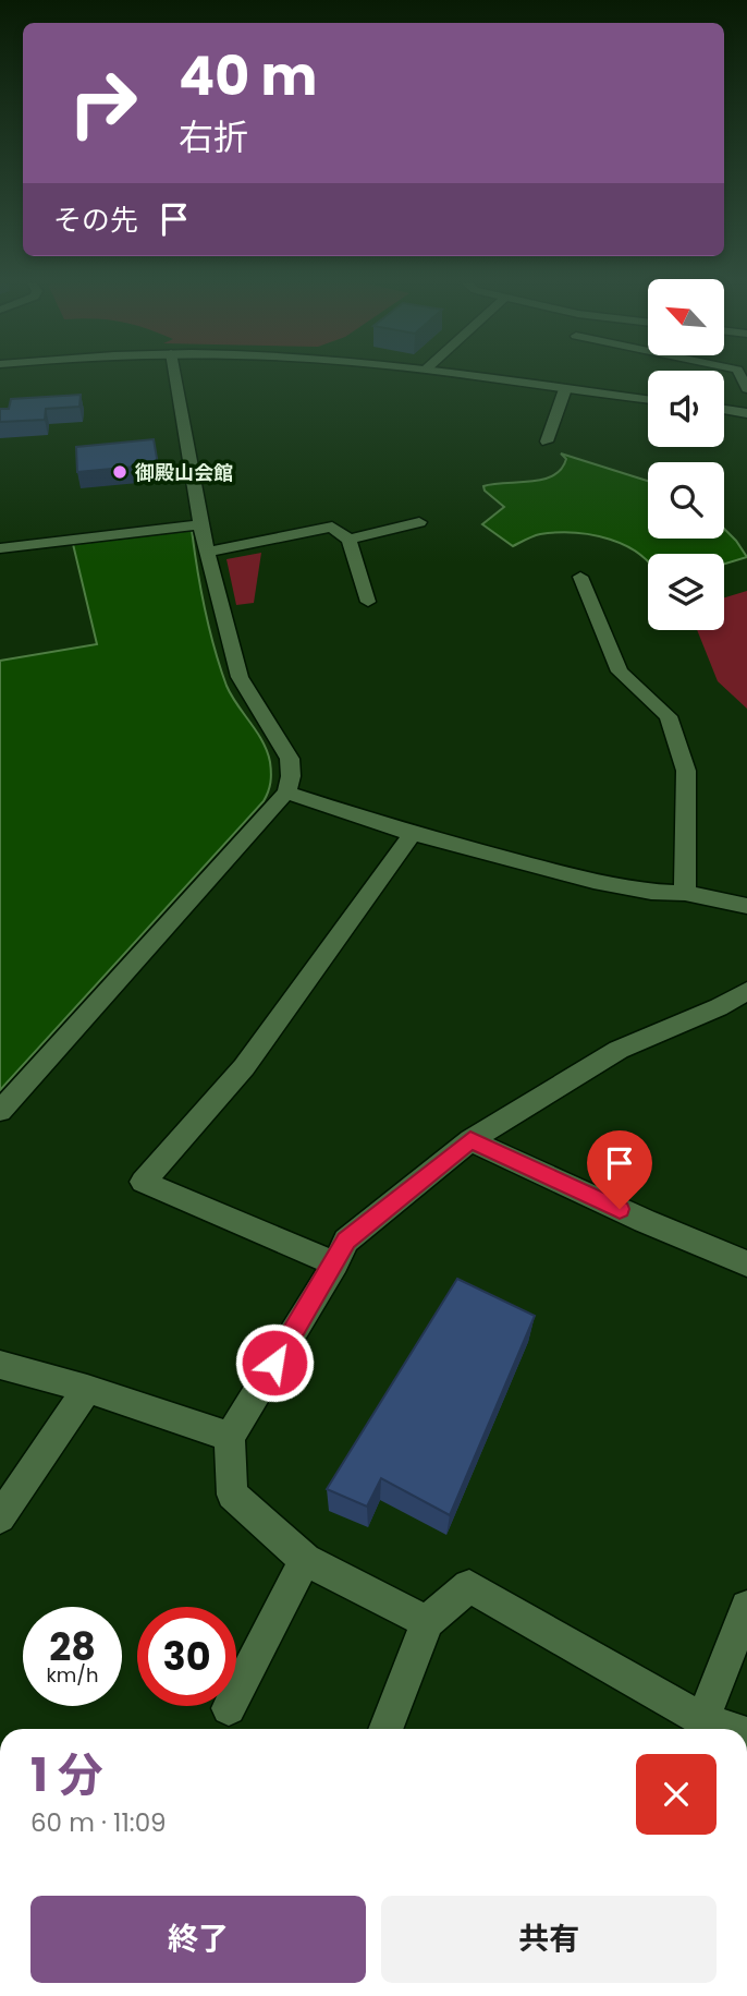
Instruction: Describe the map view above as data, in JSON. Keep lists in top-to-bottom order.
{
  "places": ["御殿山会館"],
  "north": "top left",
  "page": {
    "turn": ["40 m", "右折"],
    "then": "その先",
    "speed": "28 km/h",
    "limit": "30",
    "heading": ["1 分", "60 m · 11:09"],
    "buttons": ["終了", "共有"]
  }
}
